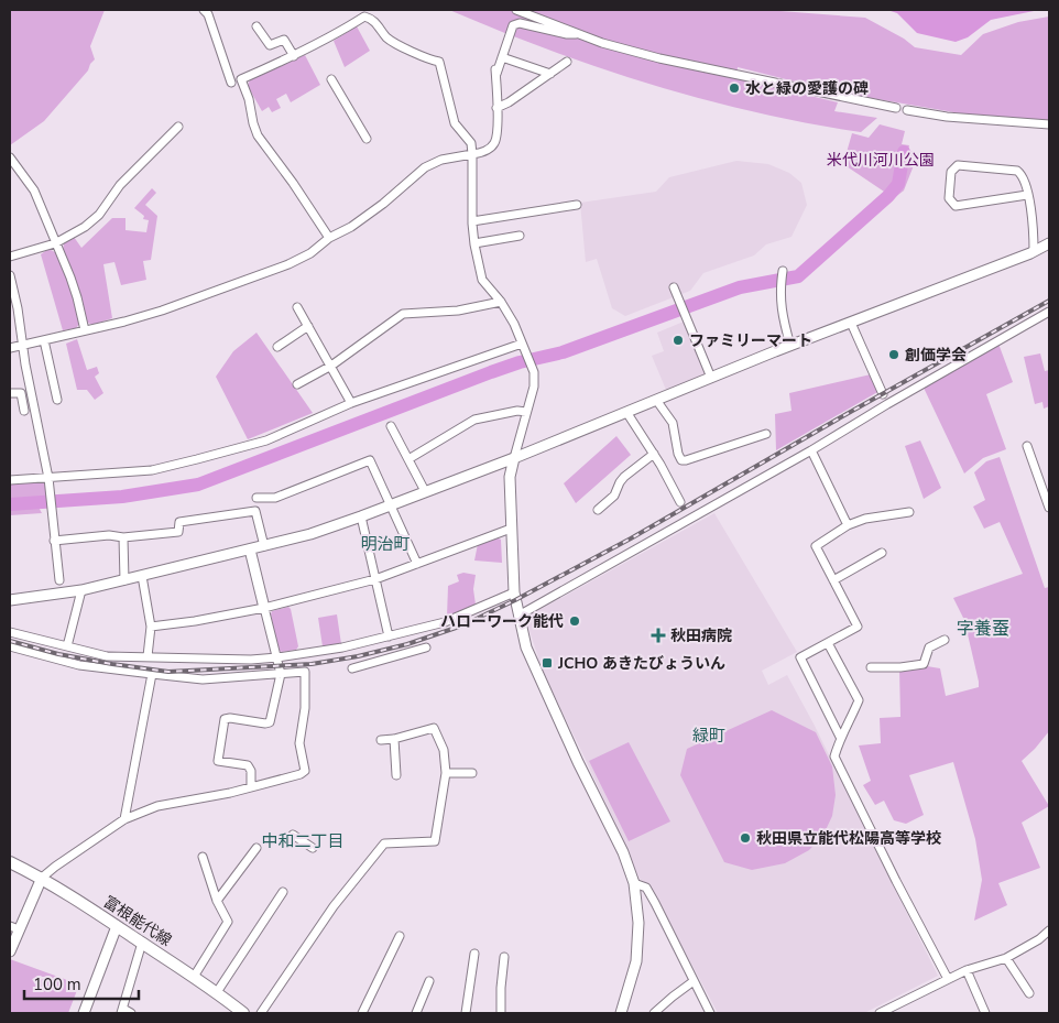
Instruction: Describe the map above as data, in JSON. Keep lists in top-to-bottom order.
{
  "streets": {
    "main road": ["富根能代線"]
  },
  "districts": [
    "明治町",
    "字養蚕",
    "緑町",
    "中和二丁目"
  ],
  "parks": ["米代川河川公園"],
  "places": {
    "other": [
      "水と緑の愛護の碑",
      "ファミリーマート",
      "創価学会",
      "ハローワーク能代",
      "秋田県立能代松陽高等学校"
    ],
    "health": ["秋田病院"],
    "transit": ["JCHO あきたびょういん"]
  },
  "scale_bar": "100 m"
}
